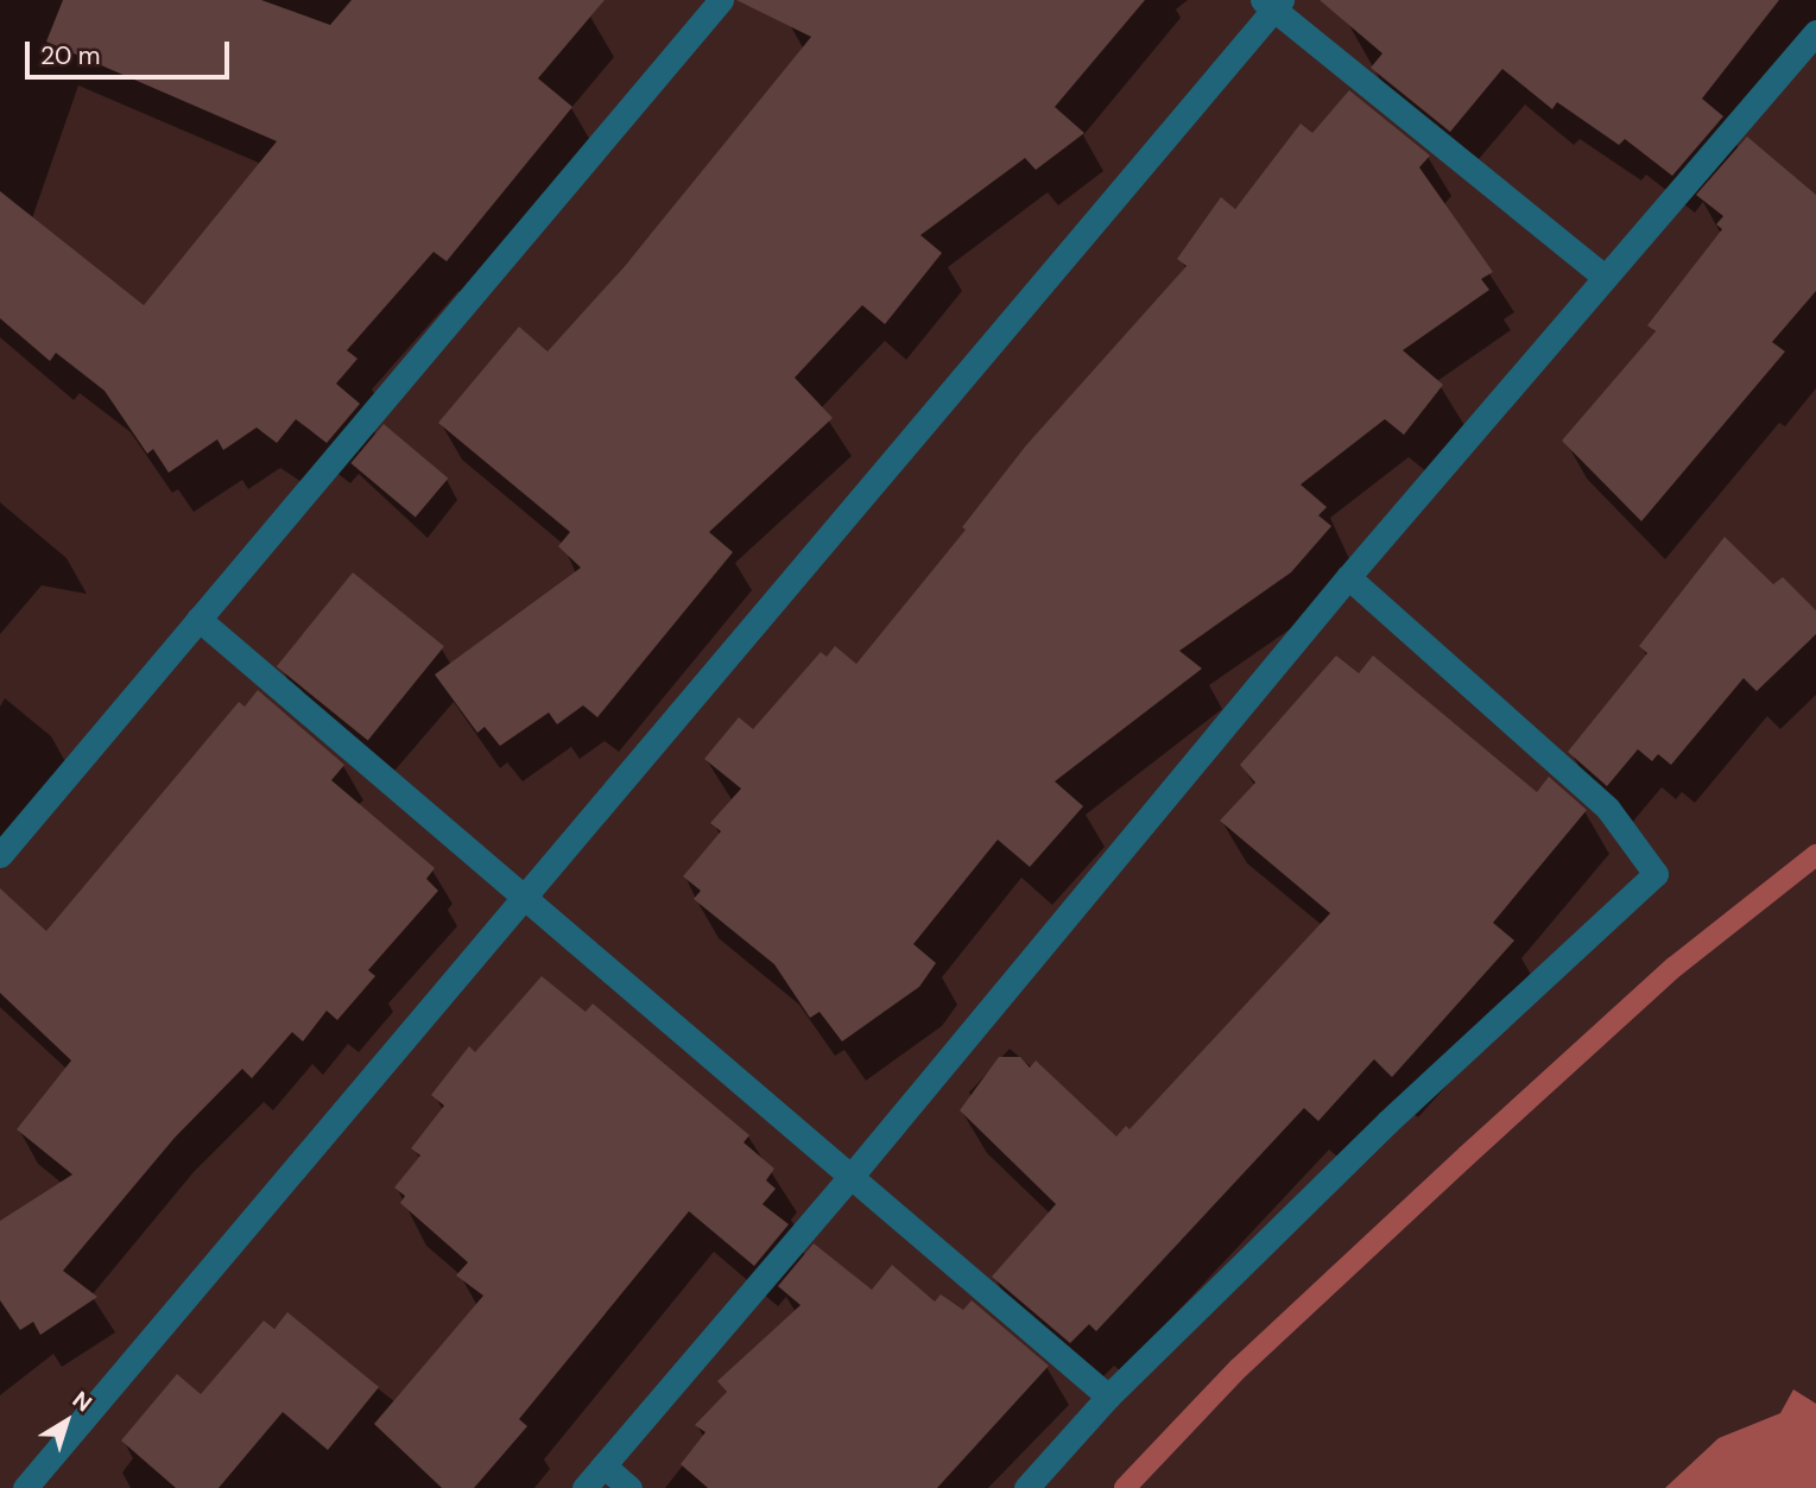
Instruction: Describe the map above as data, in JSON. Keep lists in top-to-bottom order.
{
  "scale_bar": "20 m",
  "north": "top right"
}
